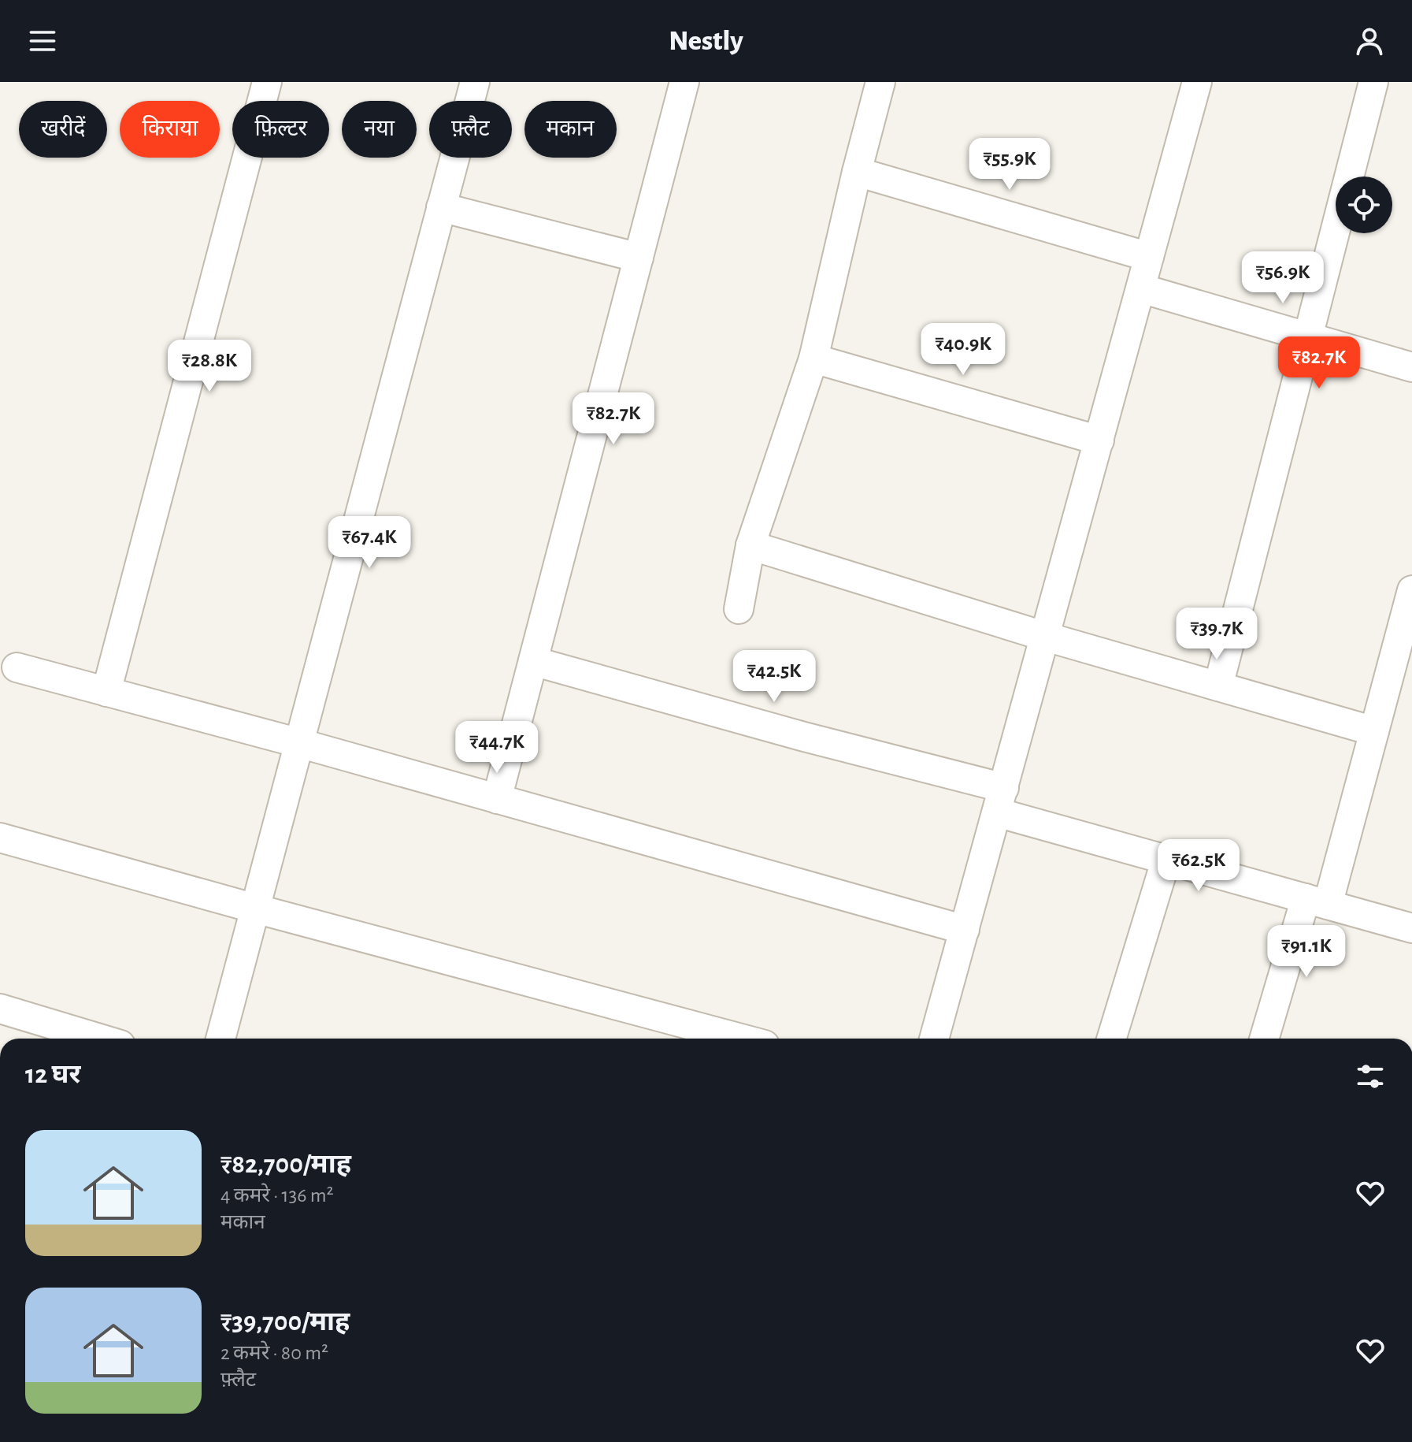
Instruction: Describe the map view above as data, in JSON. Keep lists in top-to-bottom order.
{
  "page": {
    "header": "Nestly",
    "chip": [
      "खरीदें",
      "किराया",
      "फ़िल्टर",
      "नया",
      "फ़्लैट",
      "मकान"
    ],
    "price": [
      "₹55.9K",
      "₹56.9K",
      "₹40.9K",
      "₹82.7K",
      "₹28.8K",
      "₹82.7K",
      "₹67.4K",
      "₹39.7K",
      "₹42.5K",
      "₹44.7K",
      "₹62.5K",
      "₹91.1K"
    ],
    "heading": "12 घर",
    "list": [
      {
        "name": "₹82,700/माह",
        "note": "4 कमरे · 136 m² · मकान"
      },
      {
        "name": "₹39,700/माह",
        "note": "2 कमरे · 80 m² · फ़्लैट"
      }
    ]
  }
}
